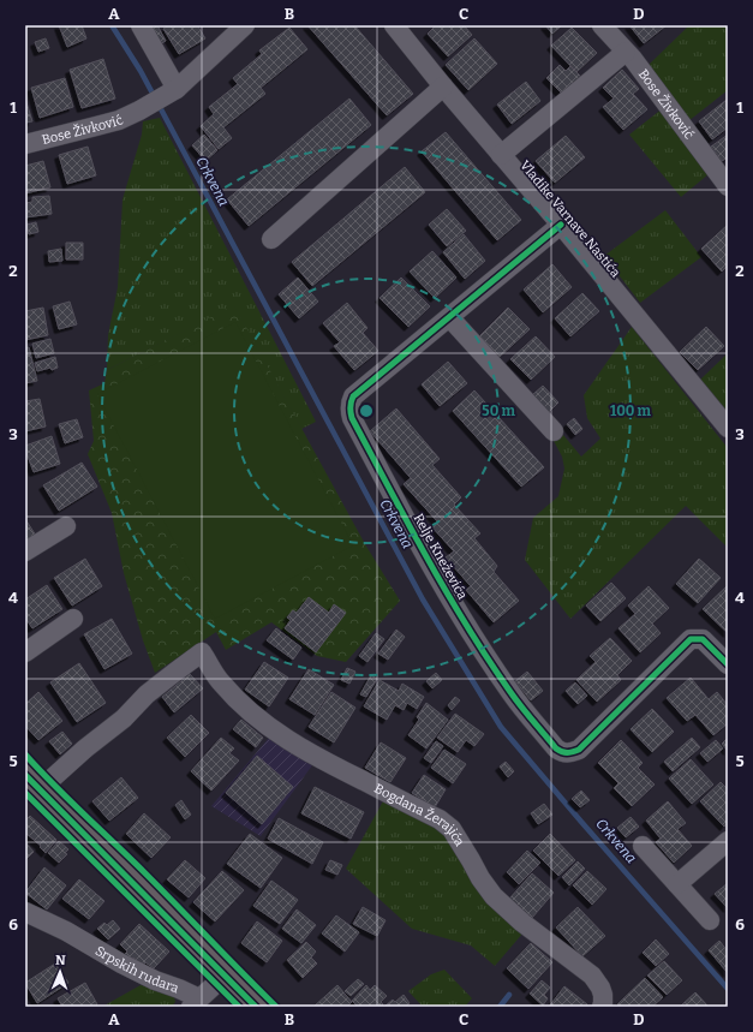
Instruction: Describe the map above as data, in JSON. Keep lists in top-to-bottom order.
{
  "streets": {
    "street": [
      "Bose Živković",
      "Vladike Varnave Nastića",
      "Relje Kneževića",
      "Bogdana Žerajića",
      "Srpskih rudara"
    ]
  },
  "crossings": [
    ["Vladike Varnave Nastića", "Relje Kneževića"]
  ],
  "water": ["Crkvena"],
  "north": "top",
  "grid": {
    "columns": [
      "A",
      "B",
      "C",
      "D"
    ],
    "rows": [
      "1",
      "2",
      "3",
      "4",
      "5",
      "6"
    ]
  },
  "rings": ["50 m", "100 m"]
}
